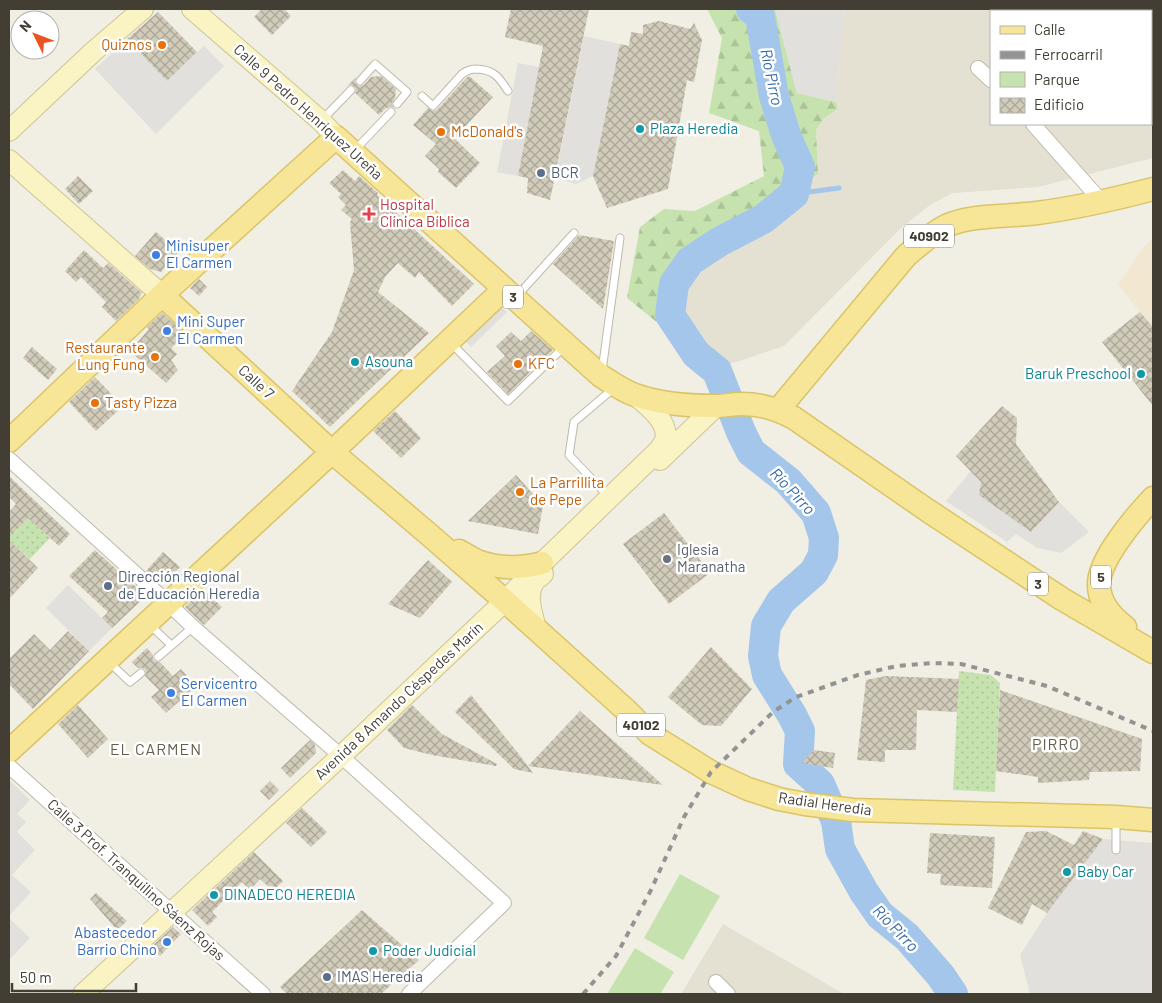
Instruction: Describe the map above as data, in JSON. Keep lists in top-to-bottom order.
{
  "streets": {
    "main road": [
      "Calle 9 Pedro Henríquez Ureña",
      "40902",
      "3",
      "Calle 7",
      "5",
      "40102",
      "Radial Heredia"
    ],
    "street": ["Avenida 8 Amando Céspedes Marín", "Calle 3 Prof. Tranquilino Sáenz Rojas"]
  },
  "crossings": [
    ["Calle 9 Pedro Henríquez Ureña", "3"],
    ["Calle 9 Pedro Henríquez Ureña", "Avenida 8 Amando Céspedes Marín"],
    ["40902", "3"],
    ["3", "Calle 7"],
    ["3", "5"],
    ["Calle 7", "Avenida 8 Amando Céspedes Marín"],
    ["Calle 7", "Radial Heredia"],
    ["Avenida 8 Amando Céspedes Marín", "Radial Heredia"],
    ["Avenida 8 Amando Céspedes Marín", "Calle 3 Prof. Tranquilino Sáenz Rojas"]
  ],
  "districts": ["PIRRO", "EL CARMEN"],
  "water": ["Río Pirro"],
  "places": {
    "other": [
      "Quiznos",
      "Plaza Heredia",
      "McDonald's",
      "BCR",
      "Minisuper El Carmen",
      "Mini Super El Carmen",
      "Restaurante Lung Fung",
      "Asouna",
      "KFC",
      "Baruk Preschool",
      "Tasty Pizza",
      "La Parrillita de Pepe",
      "Iglesia Maranatha",
      "Dirección Regional de Educación Heredia",
      "Servicentro El Carmen",
      "Baby Car",
      "DINADECO HEREDIA",
      "Abastecedor Barrio Chino",
      "Poder Judicial",
      "IMAS Heredia"
    ],
    "health": ["Hospital Clínica Bíblica"]
  },
  "legend": [
    "Calle",
    "Ferrocarril",
    "Parque",
    "Edificio"
  ],
  "scale_bar": "50 m",
  "north": "top left"
}
